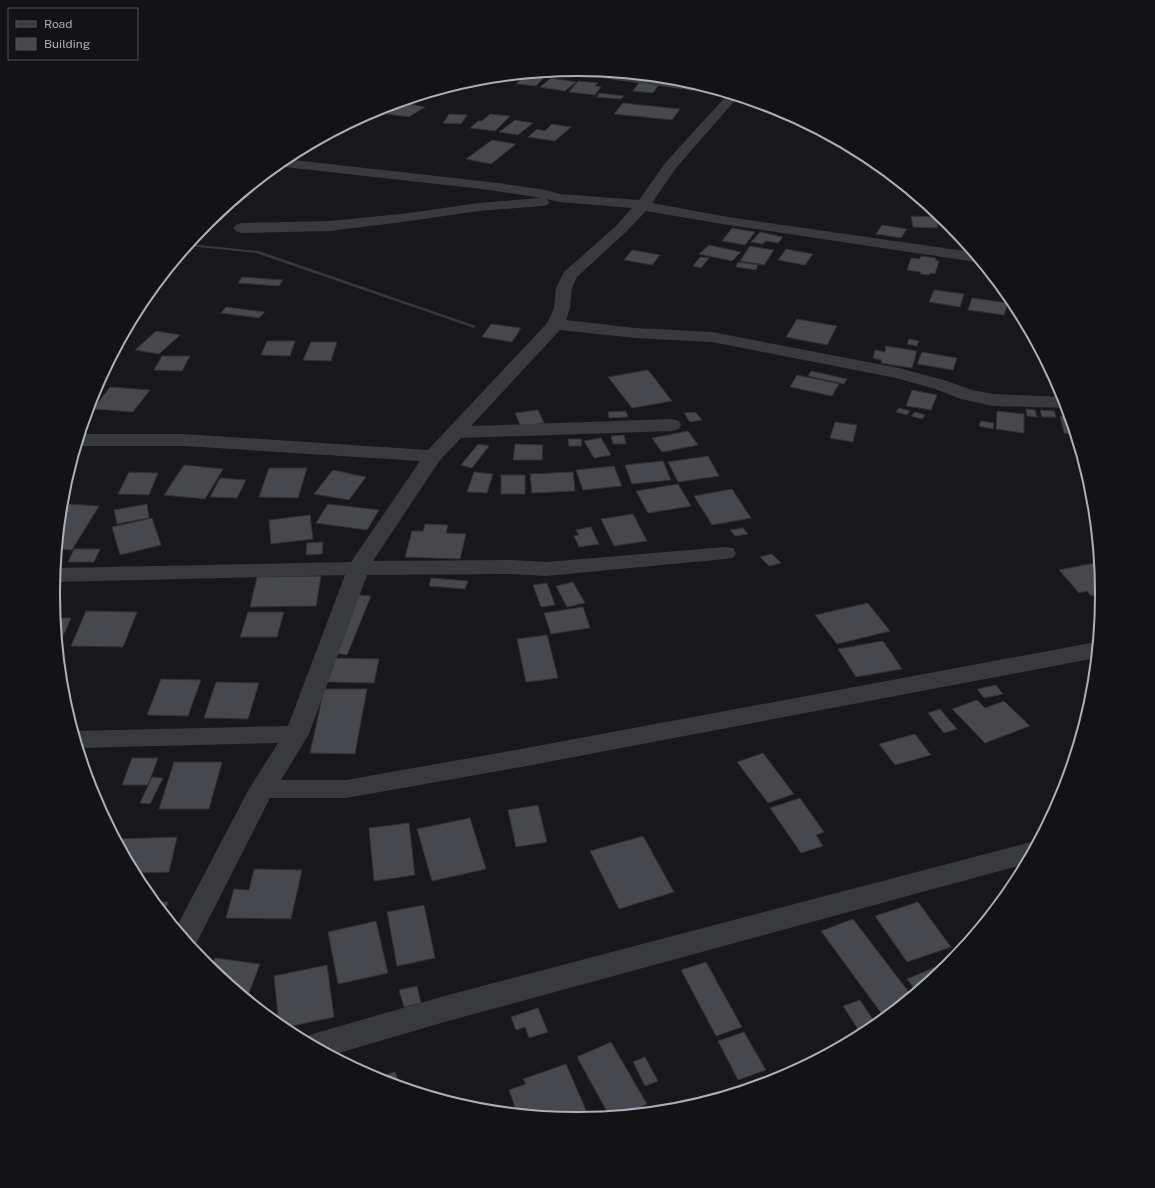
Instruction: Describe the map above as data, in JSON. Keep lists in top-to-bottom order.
{
  "legend": ["Road", "Building"]
}
